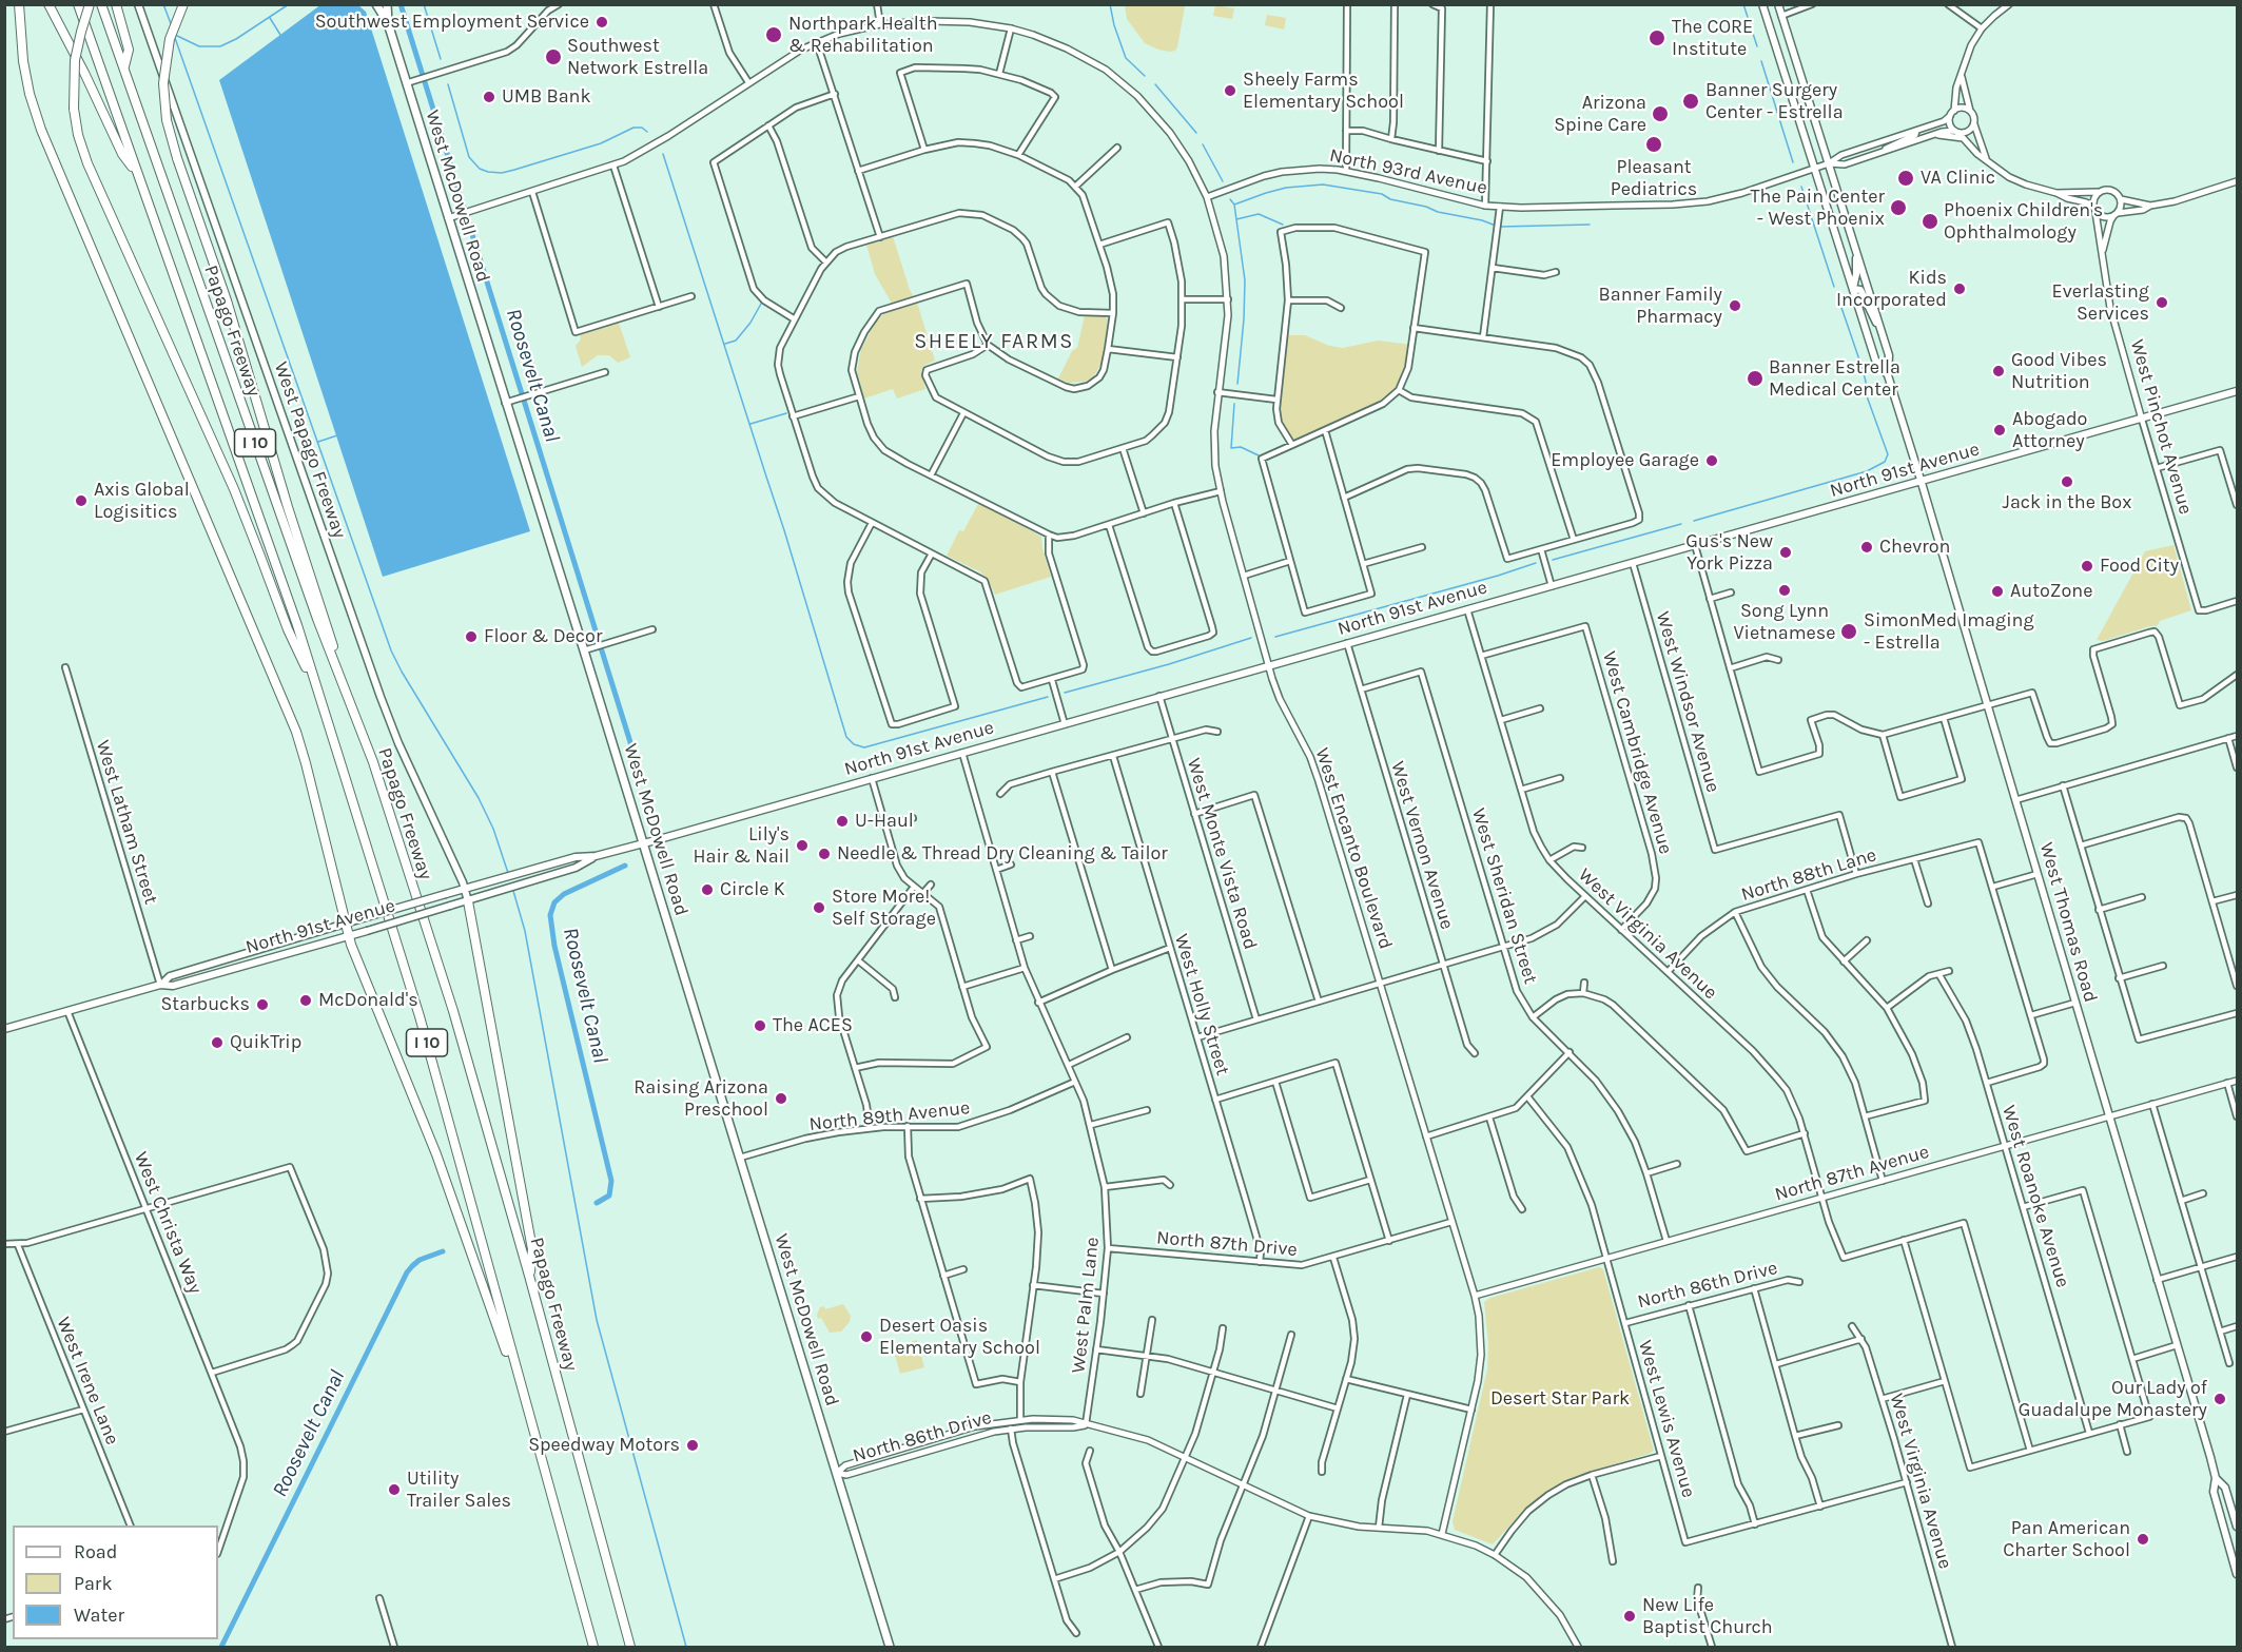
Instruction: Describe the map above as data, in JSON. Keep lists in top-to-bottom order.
{
  "streets": {
    "highway": ["Papago Freeway", "I 10"],
    "main road": [
      "West McDowell Road",
      "West Papago Freeway",
      "North 91st Avenue",
      "West Thomas Road"
    ],
    "street": [
      "North 93rd Avenue",
      "West Pinchot Avenue",
      "West Windsor Avenue",
      "West Cambridge Avenue",
      "West Latham Street",
      "West Vernon Avenue",
      "West Encanto Boulevard",
      "West Monte Vista Road",
      "North 88th Lane",
      "West Sheridan Street",
      "West Virginia Avenue",
      "West Holly Street",
      "North 89th Avenue",
      "North 87th Avenue",
      "West Roanoke Avenue",
      "West Christa Way",
      "North 87th Drive",
      "North 86th Drive",
      "West Palm Lane",
      "West Irene Lane",
      "West Lewis Avenue"
    ]
  },
  "crossings": [
    ["North 93rd Avenue", "West Encanto Boulevard"],
    ["North 93rd Avenue", "West Thomas Road"],
    ["West McDowell Road", "North 91st Avenue"],
    ["West McDowell Road", "West Encanto Boulevard"],
    ["West McDowell Road", "North 89th Avenue"],
    ["West McDowell Road", "North 86th Drive"],
    ["West Pinchot Avenue", "North 91st Avenue"],
    ["West Papago Freeway", "North 91st Avenue"],
    ["North 91st Avenue", "West Windsor Avenue"],
    ["North 91st Avenue", "West Latham Street"],
    ["North 91st Avenue", "West Vernon Avenue"],
    ["North 91st Avenue", "West Encanto Boulevard"],
    ["North 91st Avenue", "West Monte Vista Road"],
    ["North 91st Avenue", "West Thomas Road"],
    ["North 91st Avenue", "West Virginia Avenue"],
    ["North 91st Avenue", "West Christa Way"],
    ["North 91st Avenue", "West Palm Lane"],
    ["West Windsor Avenue", "North 88th Lane"],
    ["West Cambridge Avenue", "West Virginia Avenue"],
    ["West Vernon Avenue", "West Sheridan Street"],
    ["West Encanto Boulevard", "North 87th Avenue"],
    ["West Encanto Boulevard", "North 87th Drive"],
    ["West Encanto Boulevard", "North 86th Drive"],
    ["North 88th Lane", "West Virginia Avenue"],
    ["West Sheridan Street", "North 87th Avenue"],
    ["West Thomas Road", "North 87th Avenue"],
    ["West Virginia Avenue", "North 87th Avenue"],
    ["West Holly Street", "North 87th Drive"],
    ["North 89th Avenue", "West Palm Lane"],
    ["North 87th Avenue", "West Roanoke Avenue"],
    ["North 87th Avenue", "West Lewis Avenue"],
    ["North 87th Drive", "West Palm Lane"],
    ["North 86th Drive", "West Palm Lane"],
    ["North 86th Drive", "West Lewis Avenue"]
  ],
  "districts": ["SHEELY FARMS"],
  "water": ["Roosevelt Canal"],
  "parks": ["Desert Star Park"],
  "places": [
    "Southwest Employment Service",
    "Northpark Health & Rehabilitation",
    "The CORE Institute",
    "Southwest Network Estrella",
    "Sheely Farms Elementary School",
    "UMB Bank",
    "Banner Surgery Center - Estrella",
    "Arizona Spine Care",
    "Pleasant Pediatrics",
    "VA Clinic",
    "The Pain Center - West Phoenix",
    "Phoenix Children's Ophthalmology",
    "Kids Incorporated",
    "Everlasting Services",
    "Banner Family Pharmacy",
    "Good Vibes Nutrition",
    "Banner Estrella Medical Center",
    "Abogado Attorney",
    "Employee Garage",
    "Jack in the Box",
    "Axis Global Logisitics",
    "Chevron",
    "Gus's New York Pizza",
    "Food City",
    "Song Lynn Vietnamese",
    "AutoZone",
    "SimonMed Imaging - Estrella",
    "Floor & Decor",
    "U-Haul",
    "Lily's Hair & Nail",
    "Needle & Thread Dry Cleaning & Tailor",
    "Circle K",
    "Store More! Self Storage",
    "McDonald's",
    "Starbucks",
    "The ACES",
    "QuikTrip",
    "Raising Arizona Preschool",
    "Desert Oasis Elementary School",
    "Our Lady of Guadalupe Monastery",
    "Speedway Motors",
    "Utility Trailer Sales",
    "Pan American Charter School",
    "New Life Baptist Church"
  ],
  "legend": ["Road", "Park", "Water"]
}
